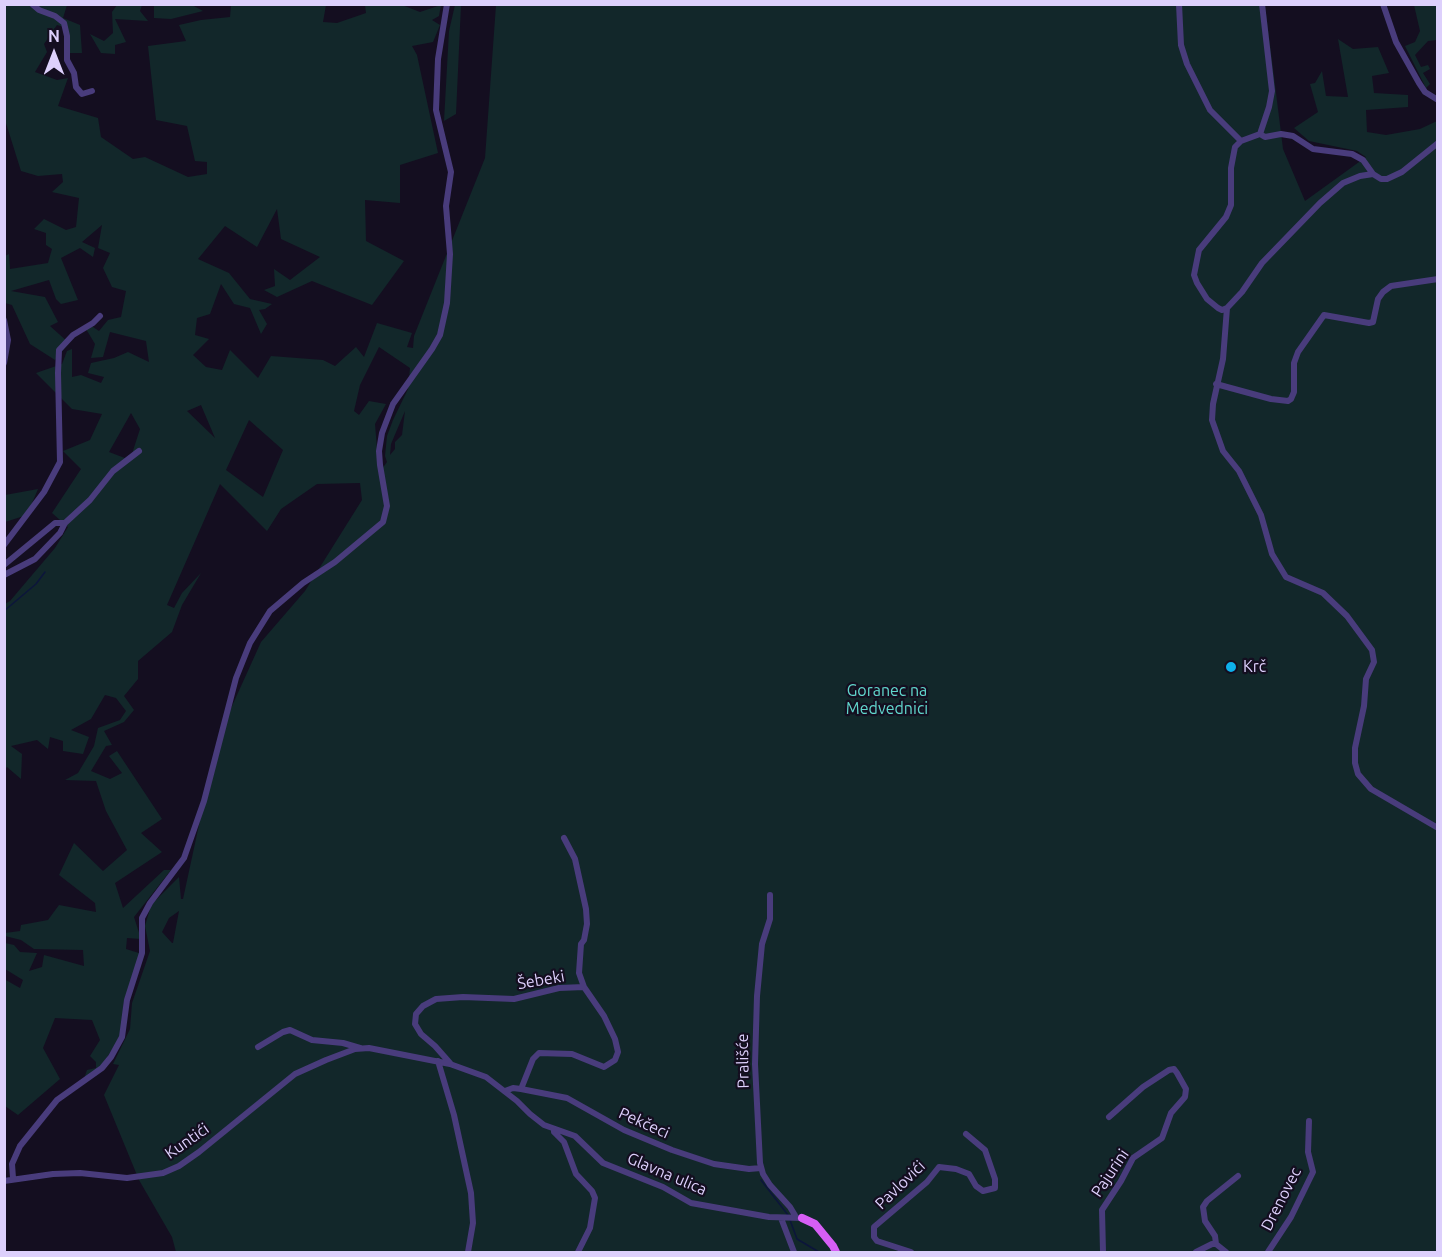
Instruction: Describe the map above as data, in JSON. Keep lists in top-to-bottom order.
{
  "streets": {
    "main road": ["Glavna ulica"],
    "street": [
      "Šebeki",
      "Prališće",
      "Pekčeci",
      "Kuntići",
      "Pajurini",
      "Pavlovići",
      "Drenovec"
    ]
  },
  "crossings": [
    ["Šebeki", "Kuntići"],
    ["Šebeki", "Glavna ulica"],
    ["Prališće", "Pekčeci"],
    ["Pekčeci", "Glavna ulica"],
    ["Kuntići", "Glavna ulica"]
  ],
  "parks": ["Goranec na Medvednici"],
  "places": ["Krč"],
  "north": "top"
}
